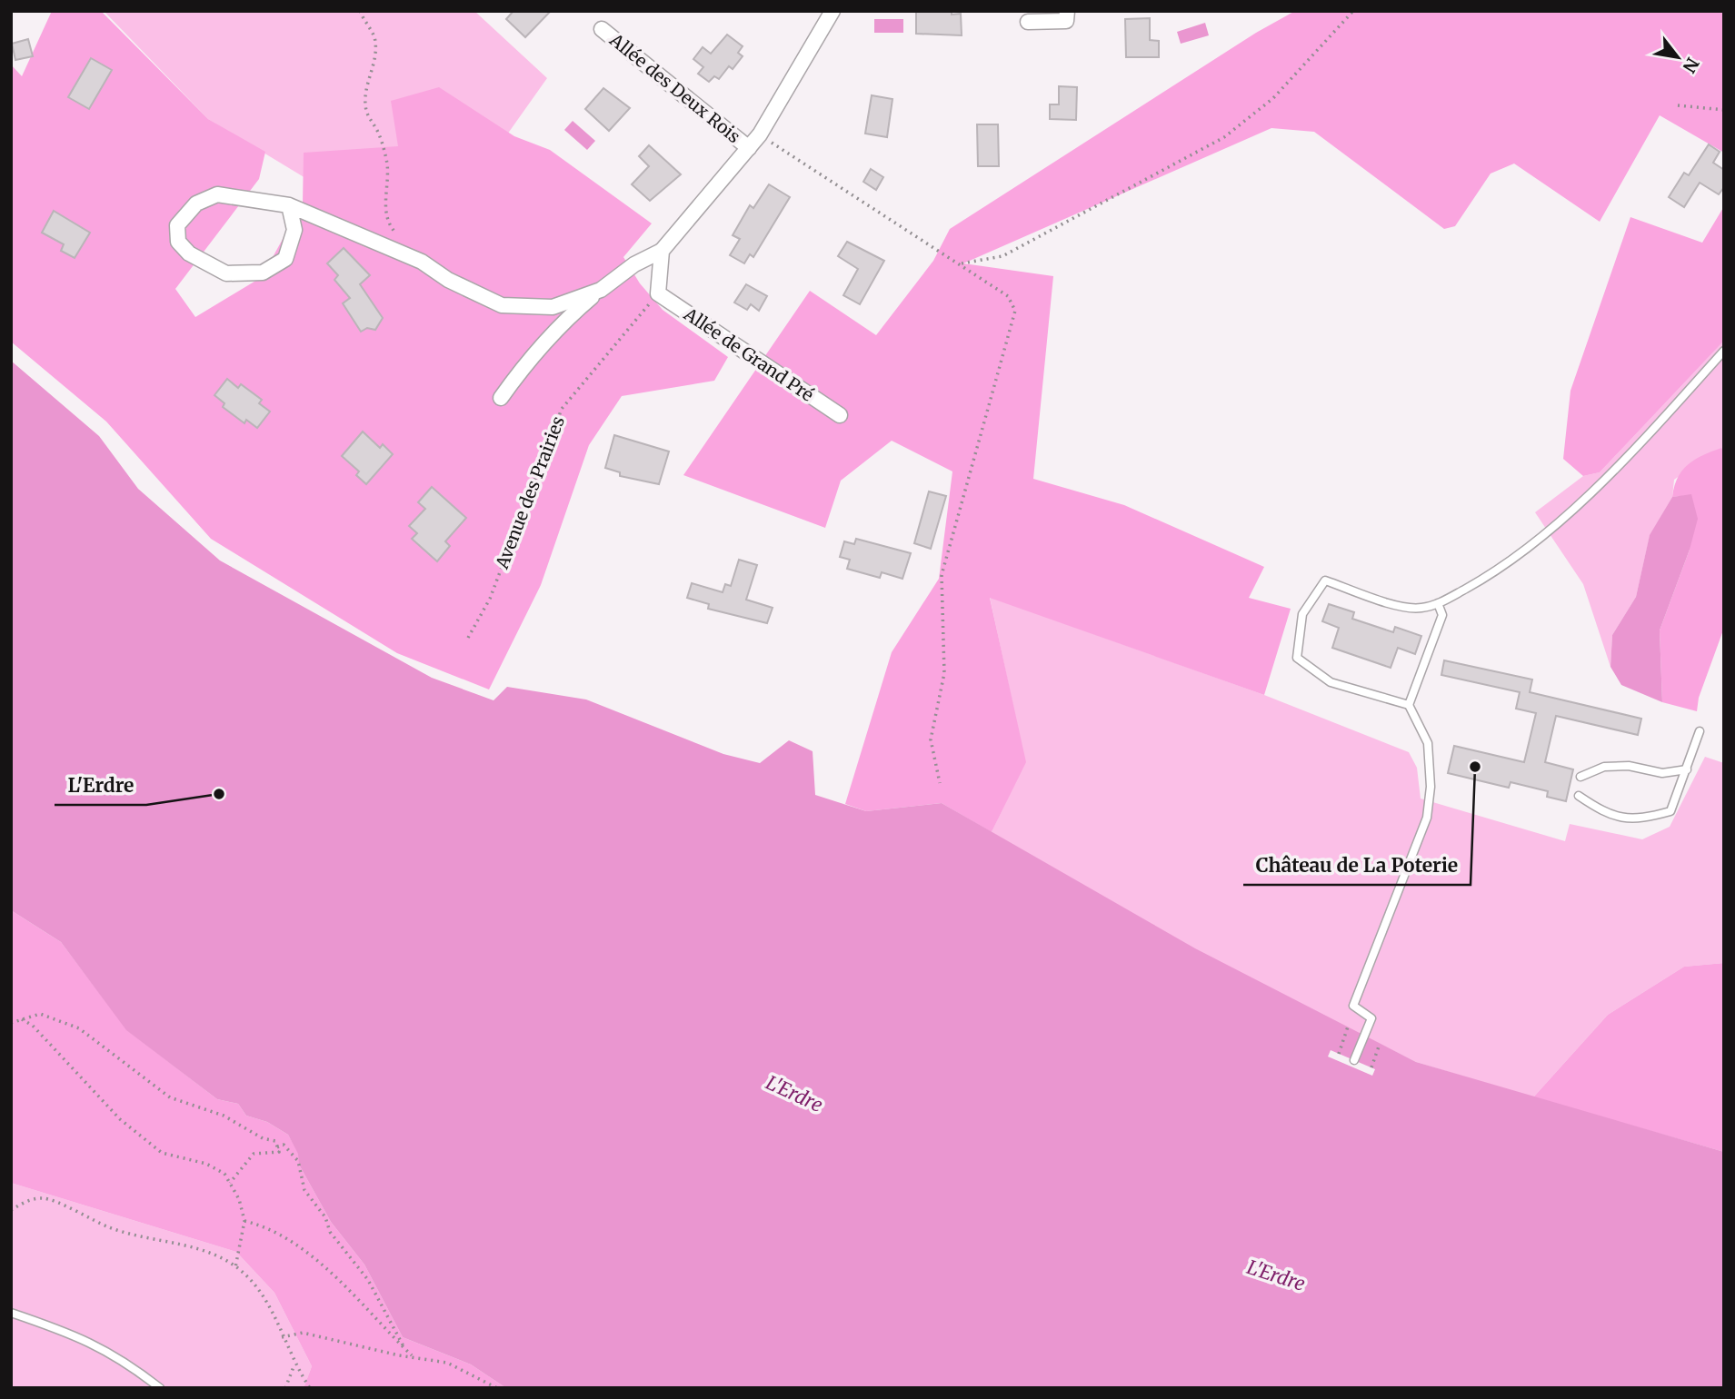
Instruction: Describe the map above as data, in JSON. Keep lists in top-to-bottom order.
{
  "streets": {
    "street": ["Allée des Deux Rois", "Allée de Grand Pré"],
    "path": ["Avenue des Prairies"]
  },
  "crossings": [
    ["Allée de Grand Pré", "Avenue des Prairies"]
  ],
  "water": ["L'Erdre"],
  "places": ["Château de La Poterie", "L'Erdre"],
  "north": "bottom right"
}
